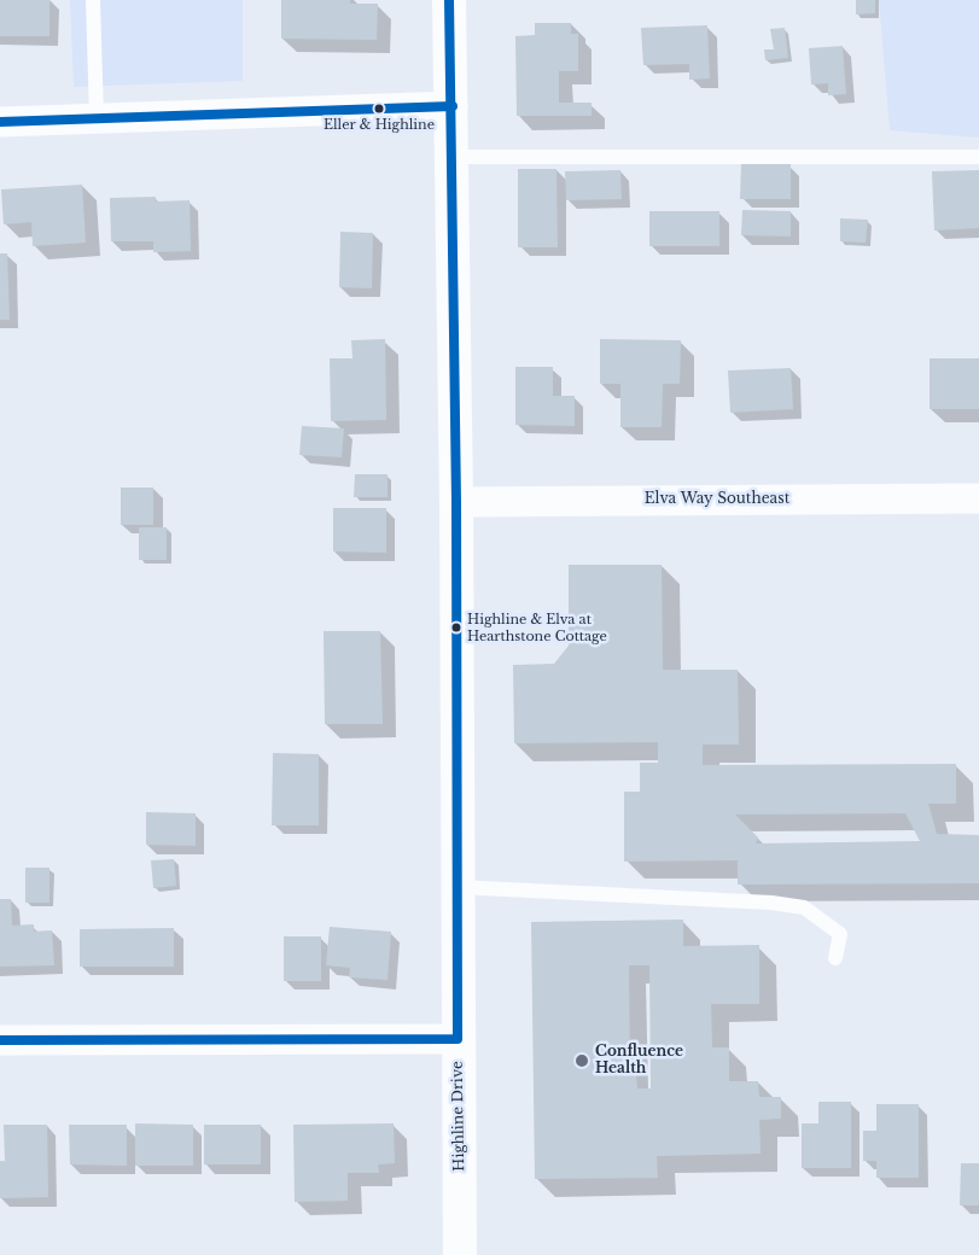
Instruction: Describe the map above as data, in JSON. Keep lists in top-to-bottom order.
{
  "streets": {
    "street": ["Elva Way Southeast", "Highline Drive"]
  },
  "crossings": [
    ["Elva Way Southeast", "Highline Drive"]
  ],
  "places": ["Eller & Highline", "Highline & Elva at Hearthstone Cottage", "Confluence Health"]
}
